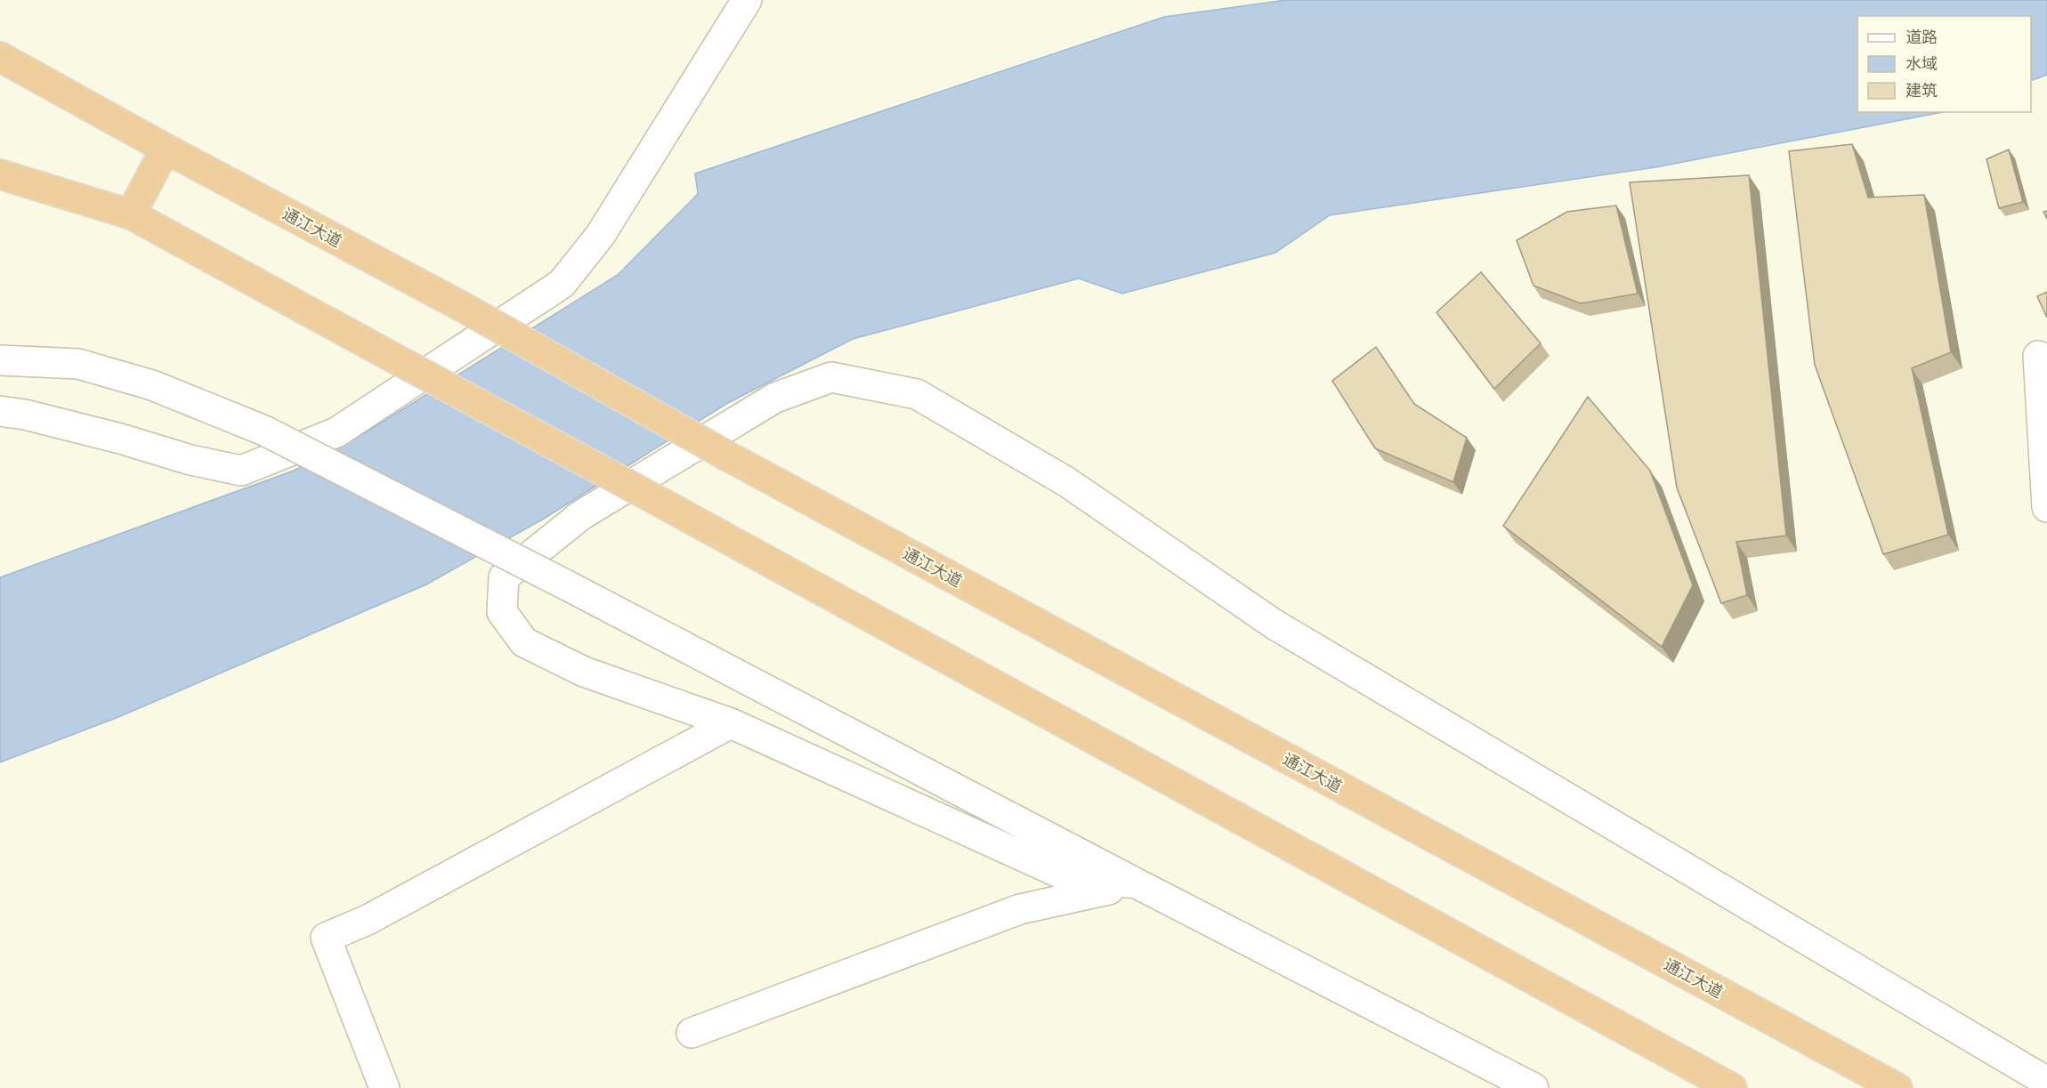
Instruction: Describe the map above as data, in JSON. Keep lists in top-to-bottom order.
{
  "streets": {
    "highway": ["通江大道"]
  },
  "legend": ["道路", "水域", "建筑"]
}
